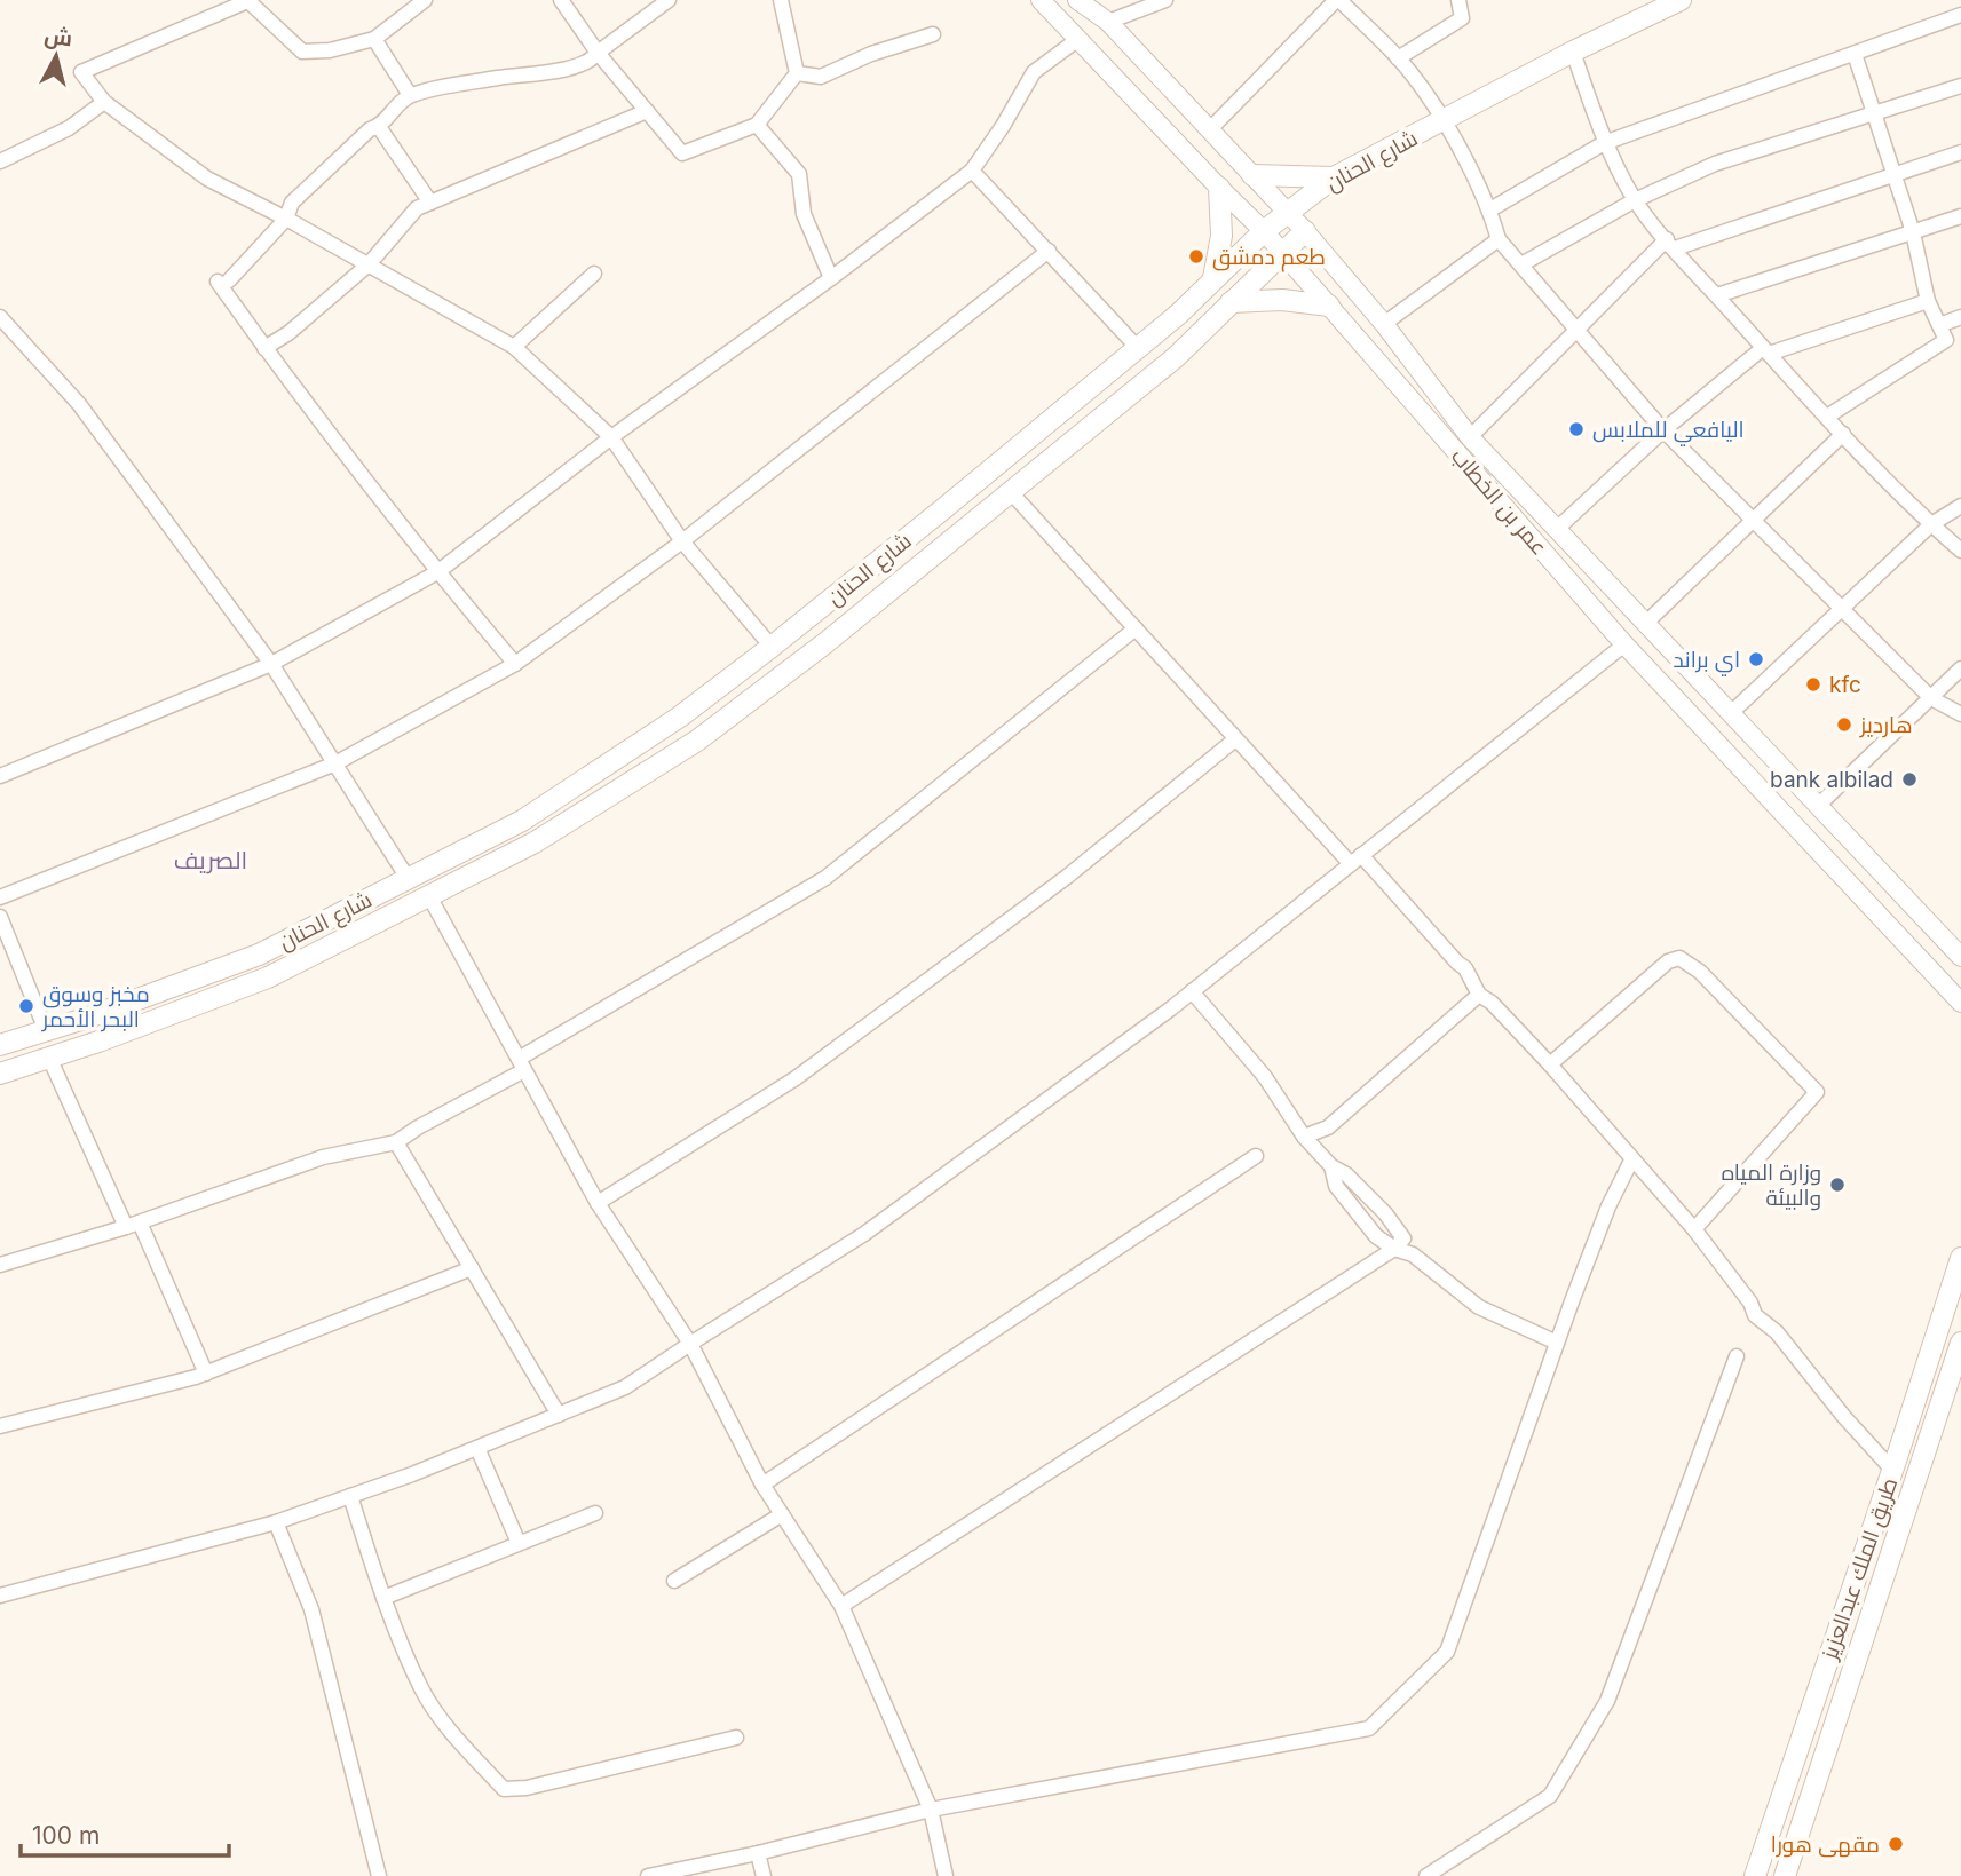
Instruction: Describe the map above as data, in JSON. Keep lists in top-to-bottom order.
{
  "streets": {
    "main road": ["شارع الحنان", "طريق الملك عبدالعزيز"],
    "street": ["عمر بن الخطاب"]
  },
  "crossings": [
    ["شارع الحنان", "عمر بن الخطاب"]
  ],
  "districts": ["الصريف"],
  "places": [
    "طعم دمشق",
    "اليافعي للملابس",
    "اي براند",
    "kfc",
    "هارديز",
    "bank albilad",
    "مخبز وسوق البحر الأحمر",
    "وزارة المياه والبيئة",
    "مقهى هورا"
  ],
  "scale_bar": "100 m",
  "north": "top"
}
